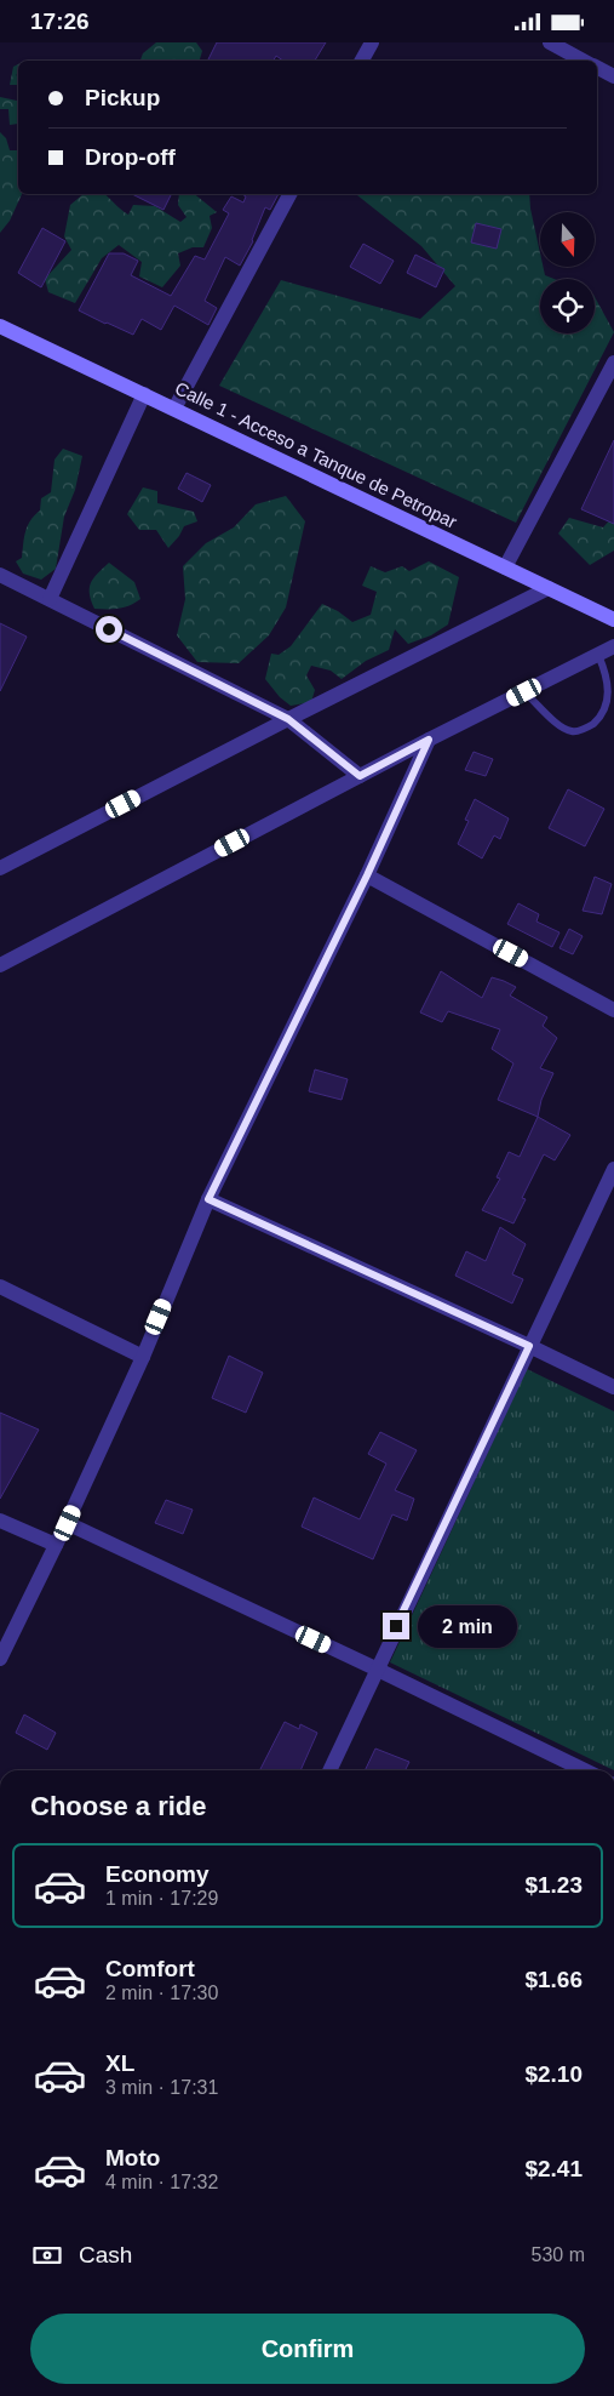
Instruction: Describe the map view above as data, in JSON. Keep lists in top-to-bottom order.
{
  "streets": {
    "street": ["Calle 1 - Acceso a Tanque de Petropar"]
  },
  "north": "bottom",
  "page": {
    "status": "17:26",
    "banner": ["Pickup", "Drop-off"],
    "bubble": "2 min",
    "heading": "Choose a ride",
    "list": [
      {
        "name": "Economy",
        "note": "1 min · 17:29",
        "value": "$1.23"
      },
      {
        "name": "Comfort",
        "note": "2 min · 17:30",
        "value": "$1.66"
      },
      {
        "name": "XL",
        "note": "3 min · 17:31",
        "value": "$2.10"
      },
      {
        "name": "Moto",
        "note": "4 min · 17:32",
        "value": "$2.41"
      }
    ],
    "pay": ["Cash", "530 m"],
    "buttons": "Confirm"
  }
}
